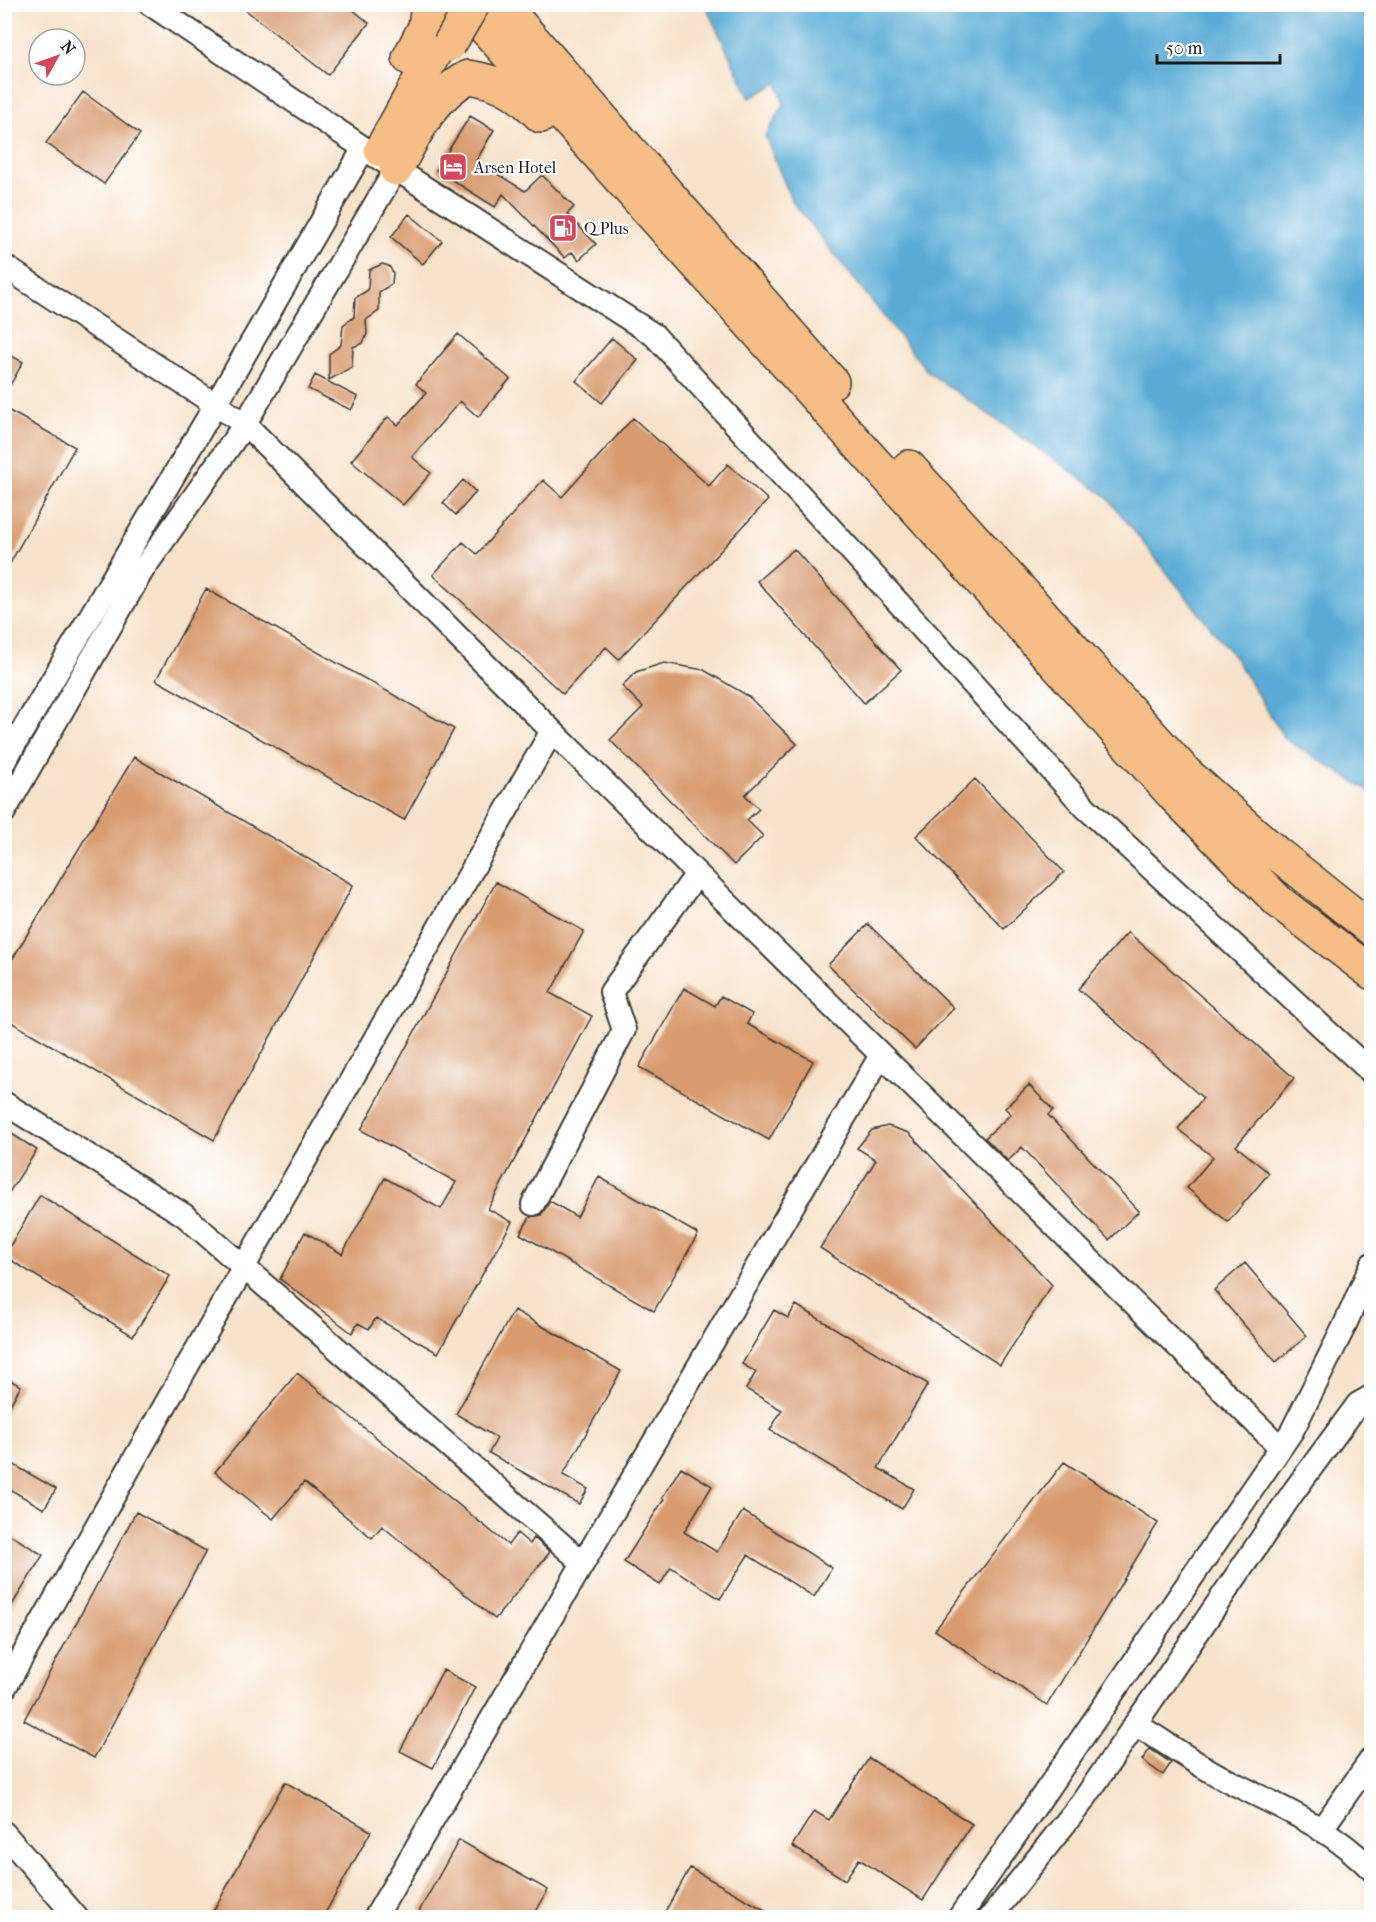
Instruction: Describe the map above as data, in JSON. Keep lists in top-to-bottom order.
{
  "places": {
    "hotel": ["Arsen Hotel"],
    "fuel station": ["Q Plus"]
  },
  "scale_bar": "50 m",
  "north": "top right"
}
